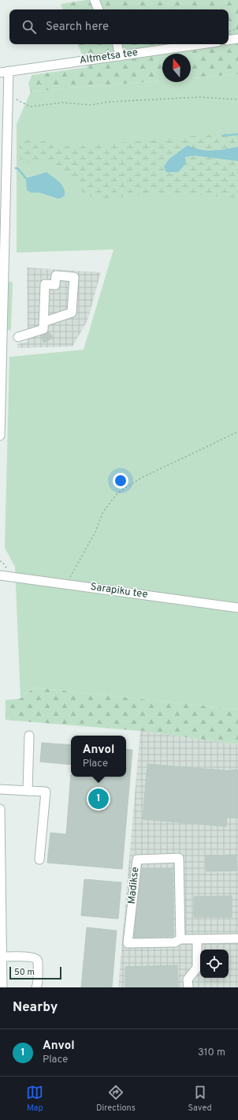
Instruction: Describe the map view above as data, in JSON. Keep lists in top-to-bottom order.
{
  "streets": {
    "street": ["Altmetsa tee", "Sarapiku tee", "Madikse"]
  },
  "scale_bar": "50 m",
  "north": "top",
  "page": {
    "search": "Search here",
    "popup": ["Anvol", "Place"],
    "pins": "1",
    "scale": "50 m",
    "heading": "Nearby",
    "list": [
      {
        "mark": "1",
        "name": "Anvol",
        "note": "Place",
        "value": "310 m"
      }
    ],
    "nav": ["Map", "Directions", "Saved"]
  }
}
